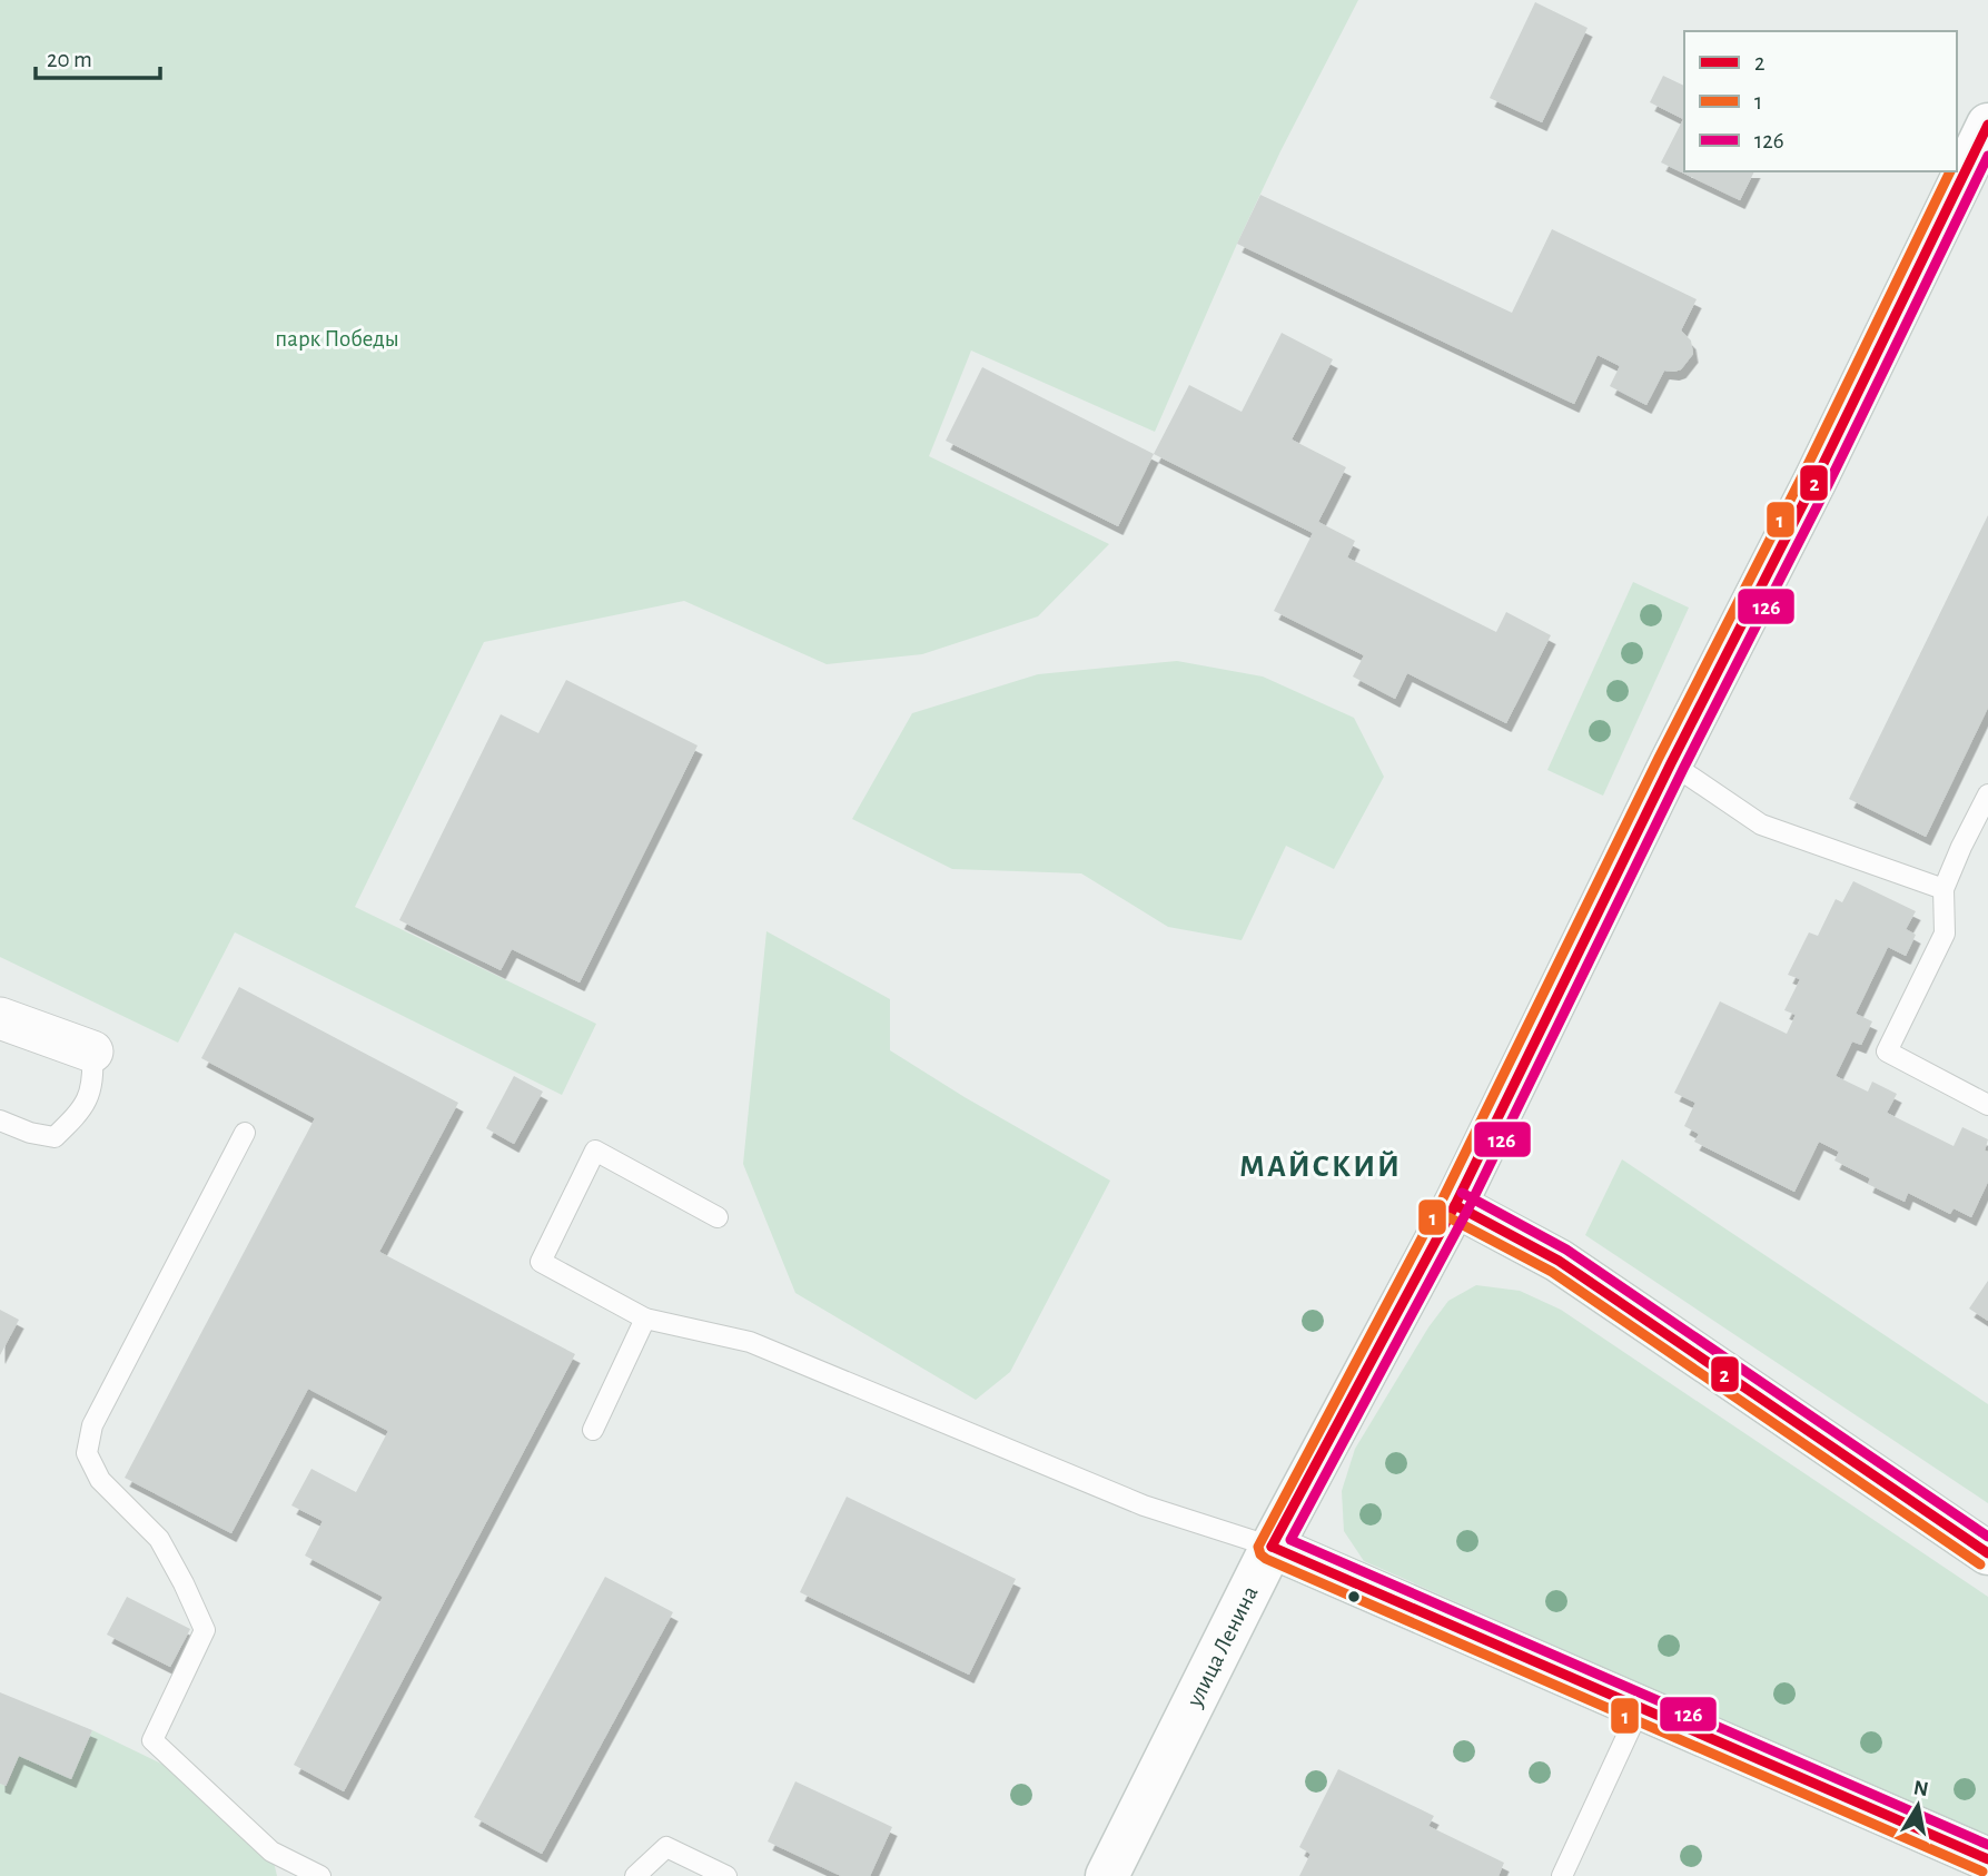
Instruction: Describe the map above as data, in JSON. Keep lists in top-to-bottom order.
{
  "streets": {
    "street": ["улица Ленина"]
  },
  "districts": ["МАЙСКИЙ"],
  "parks": ["парк Победы"],
  "lines": ["transit line 2", "transit line 126", "transit line 1"],
  "legend": ["2", "1", "126"],
  "scale_bar": "20 m",
  "north": "top"
}
